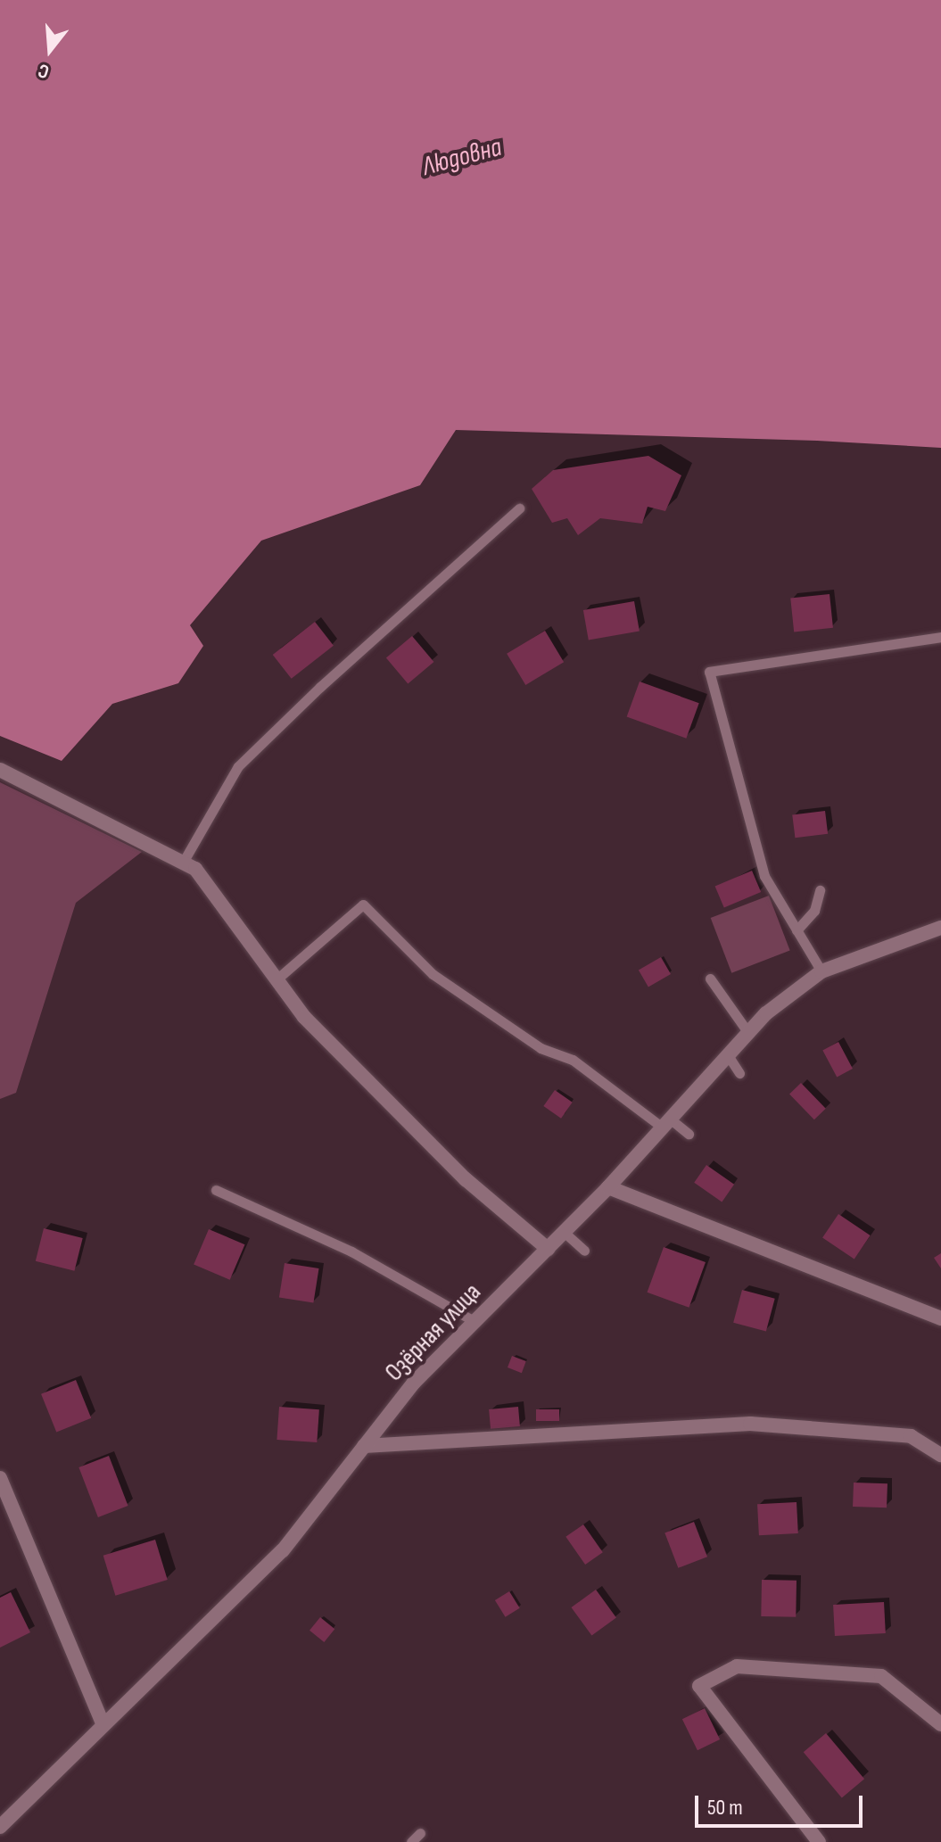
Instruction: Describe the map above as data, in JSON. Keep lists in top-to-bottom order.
{
  "streets": {
    "street": ["Озёрная улица"]
  },
  "water": ["Людовна"],
  "scale_bar": "50 m",
  "north": "bottom"
}
